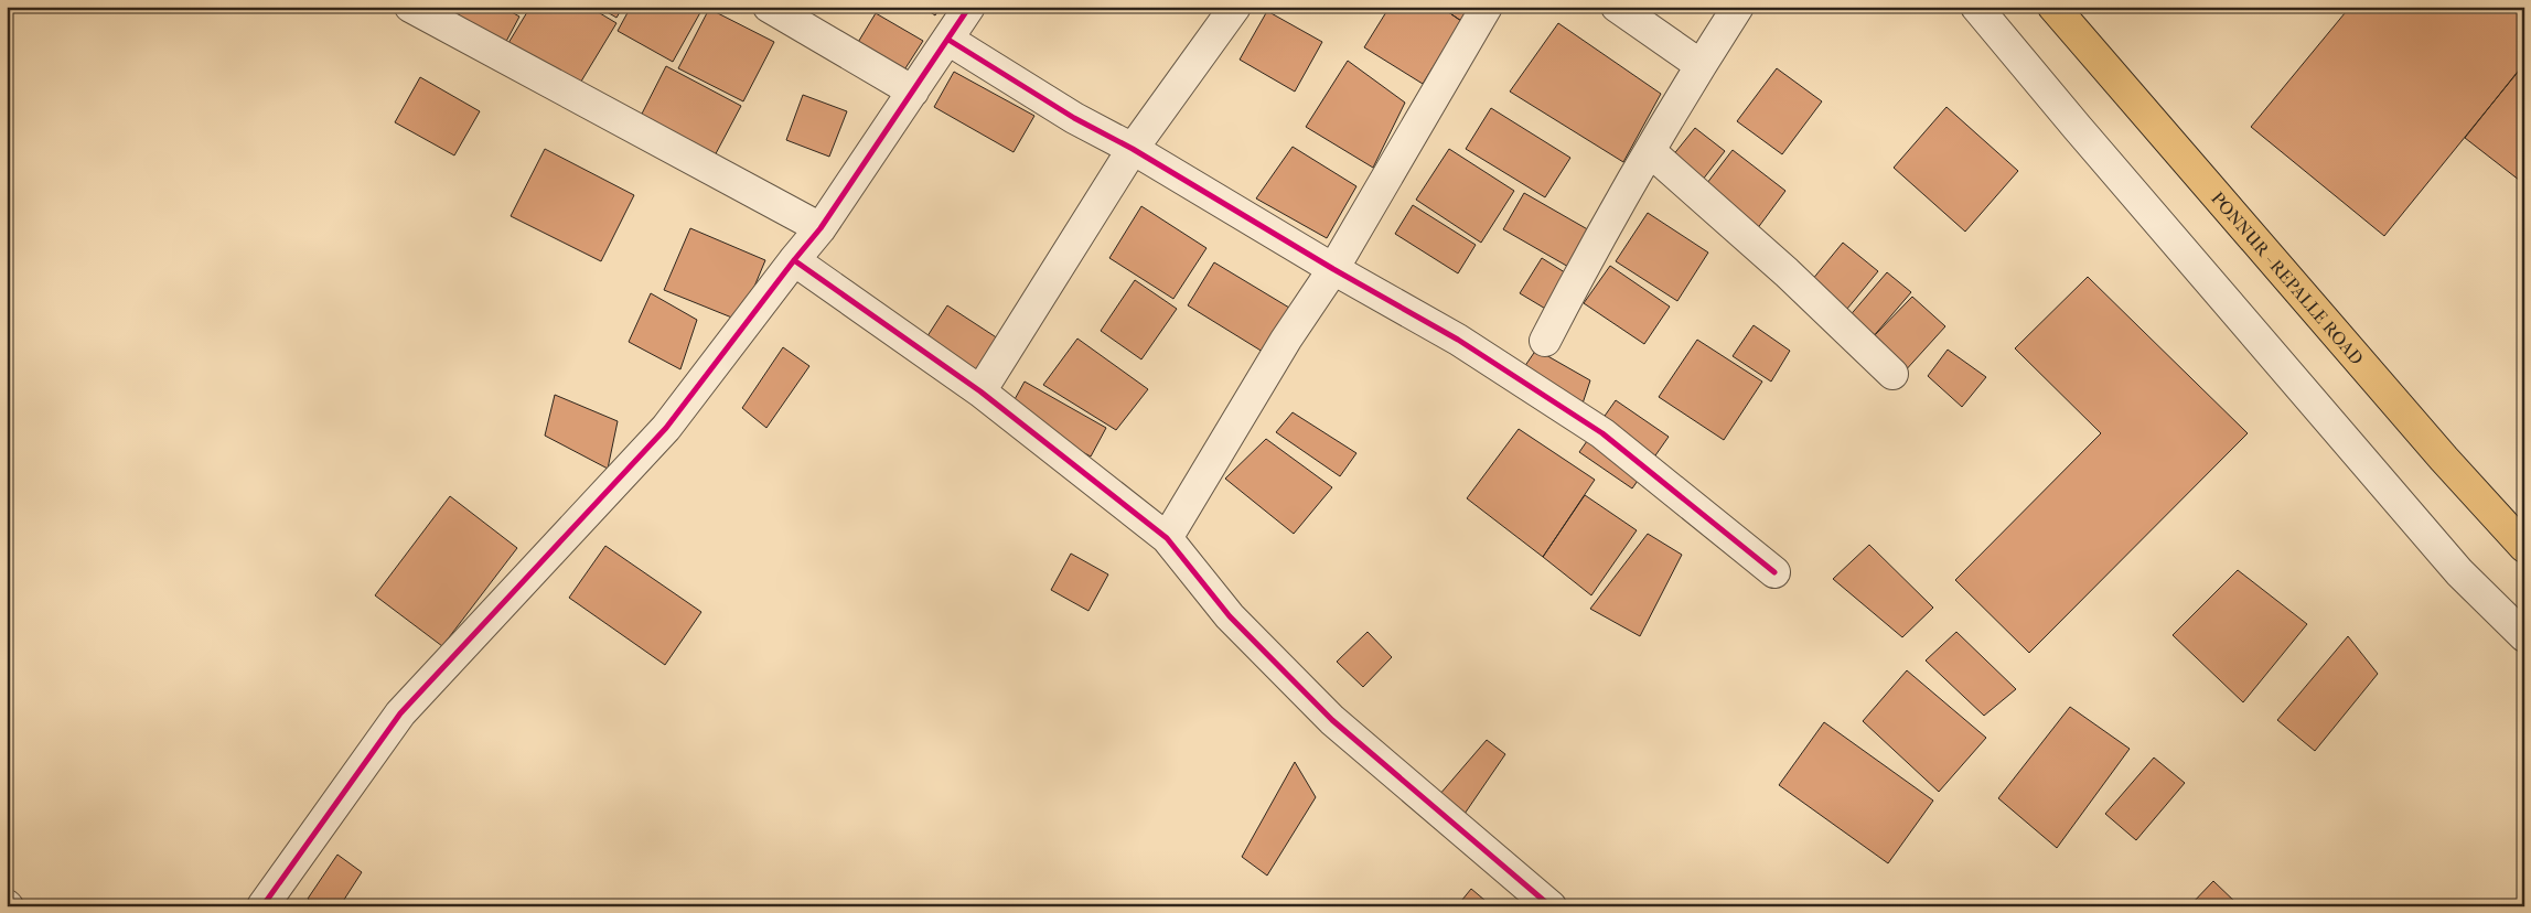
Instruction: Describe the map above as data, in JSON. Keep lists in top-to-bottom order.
{
  "streets": {
    "main road": ["PONNUR - REPALLE ROAD"]
  }
}
